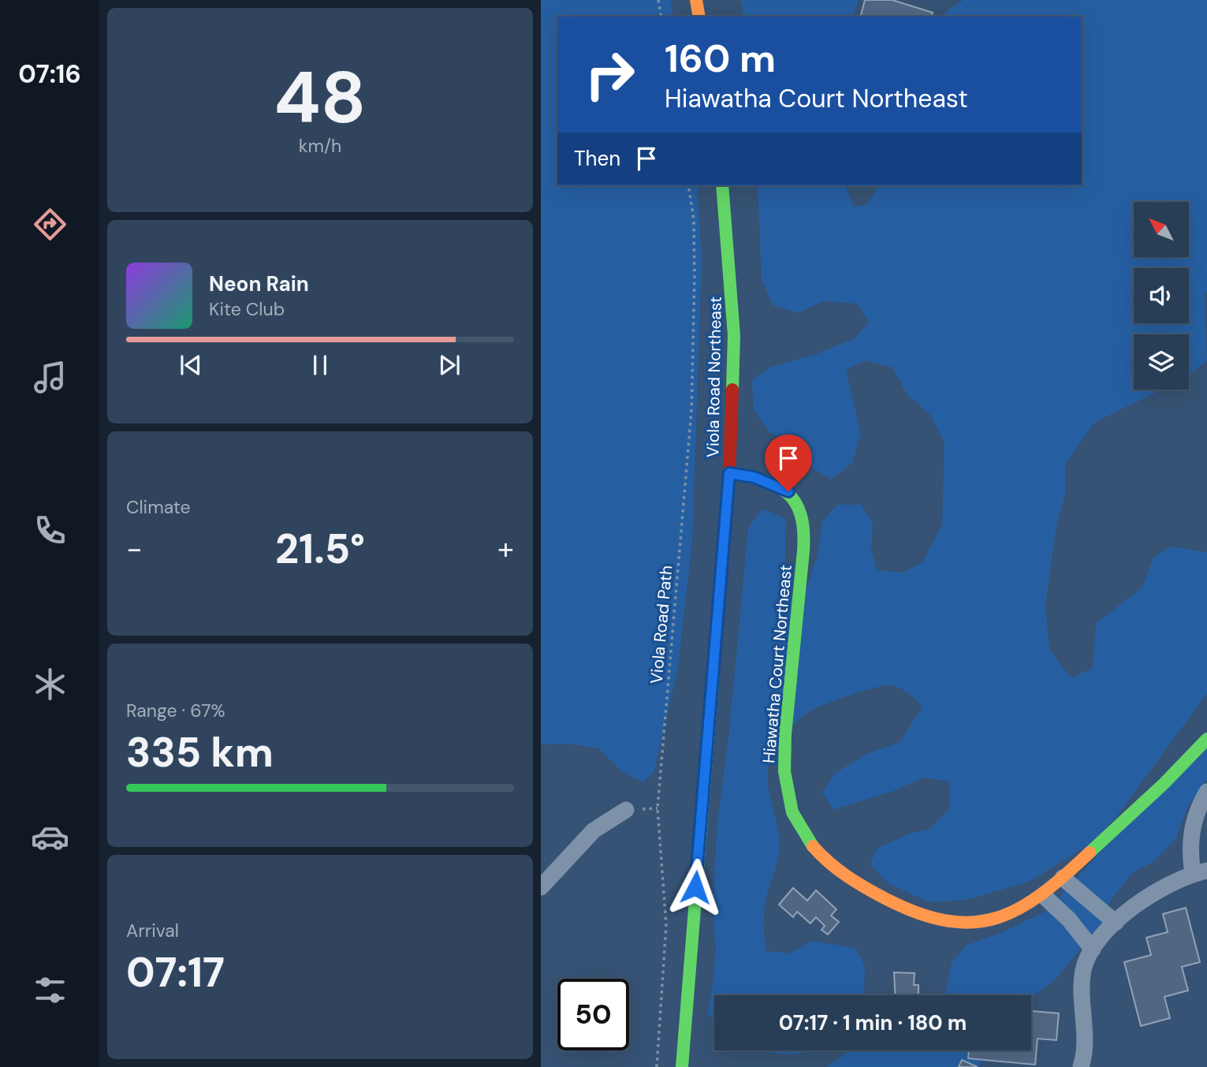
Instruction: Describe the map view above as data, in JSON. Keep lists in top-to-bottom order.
{
  "streets": {
    "street": ["Viola Road Northeast", "Hiawatha Court Northeast"],
    "path": ["Viola Road Path"]
  },
  "crossings": [
    ["Viola Road Northeast", "Hiawatha Court Northeast"]
  ],
  "north": "top left",
  "page": {
    "tabs": "07:16",
    "tile": [
      ["48", "km/h"],
      "Climate",
      ["Range · 67%", "335 km"],
      ["Arrival", "07:17"]
    ],
    "turn": ["160 m", "Hiawatha Court Northeast"],
    "then": "Then",
    "song": ["Neon Rain", "Kite Club"],
    "heat": ["−", "21.5°", "+"],
    "limit": "50",
    "trip": "07:17 · 1 min · 180 m"
  }
}
